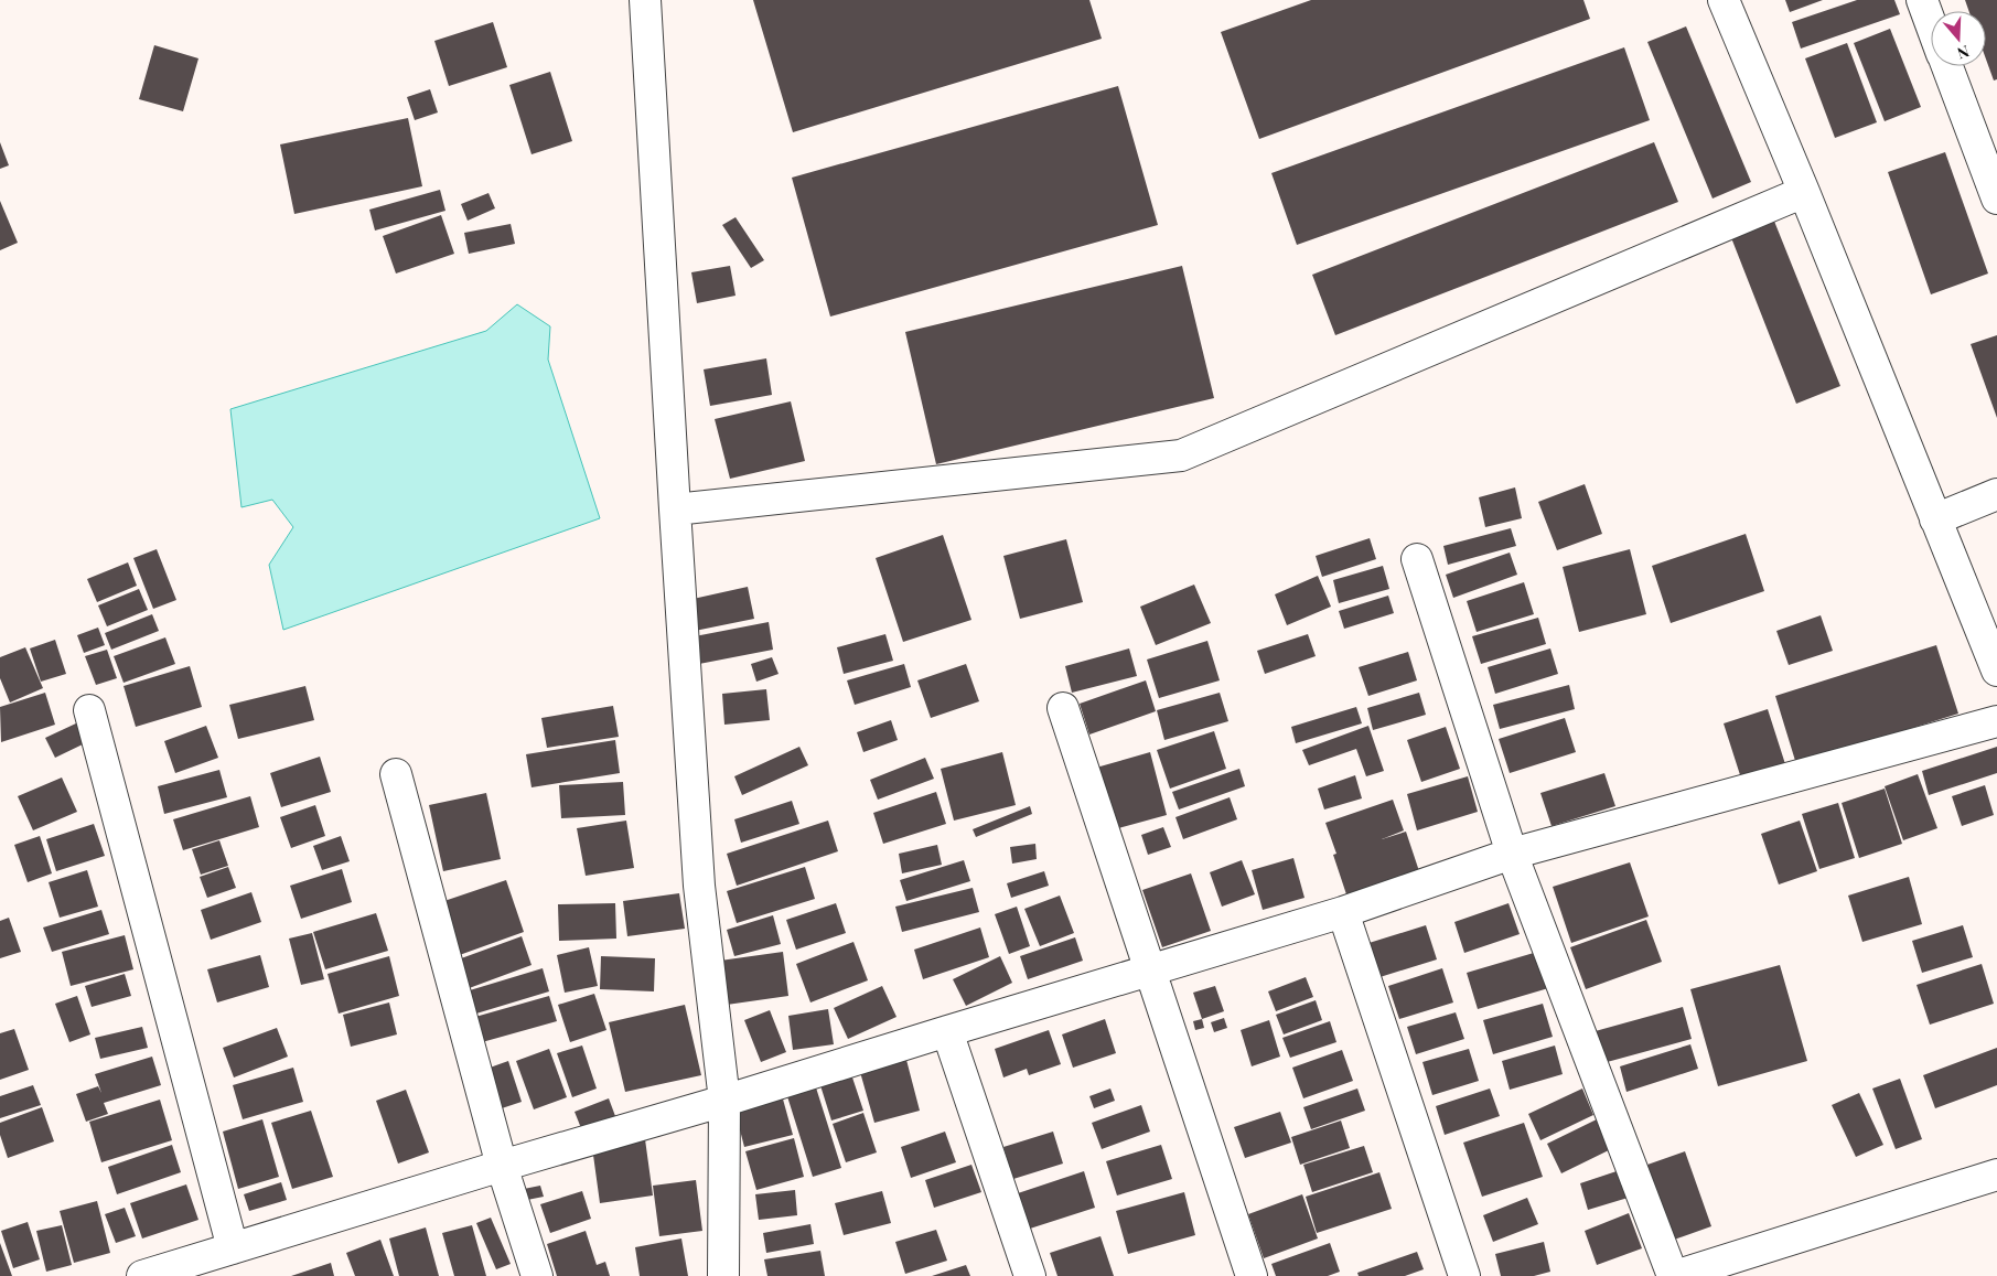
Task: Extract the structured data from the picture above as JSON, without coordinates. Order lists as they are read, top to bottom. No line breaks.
{"north":"bottom"}
